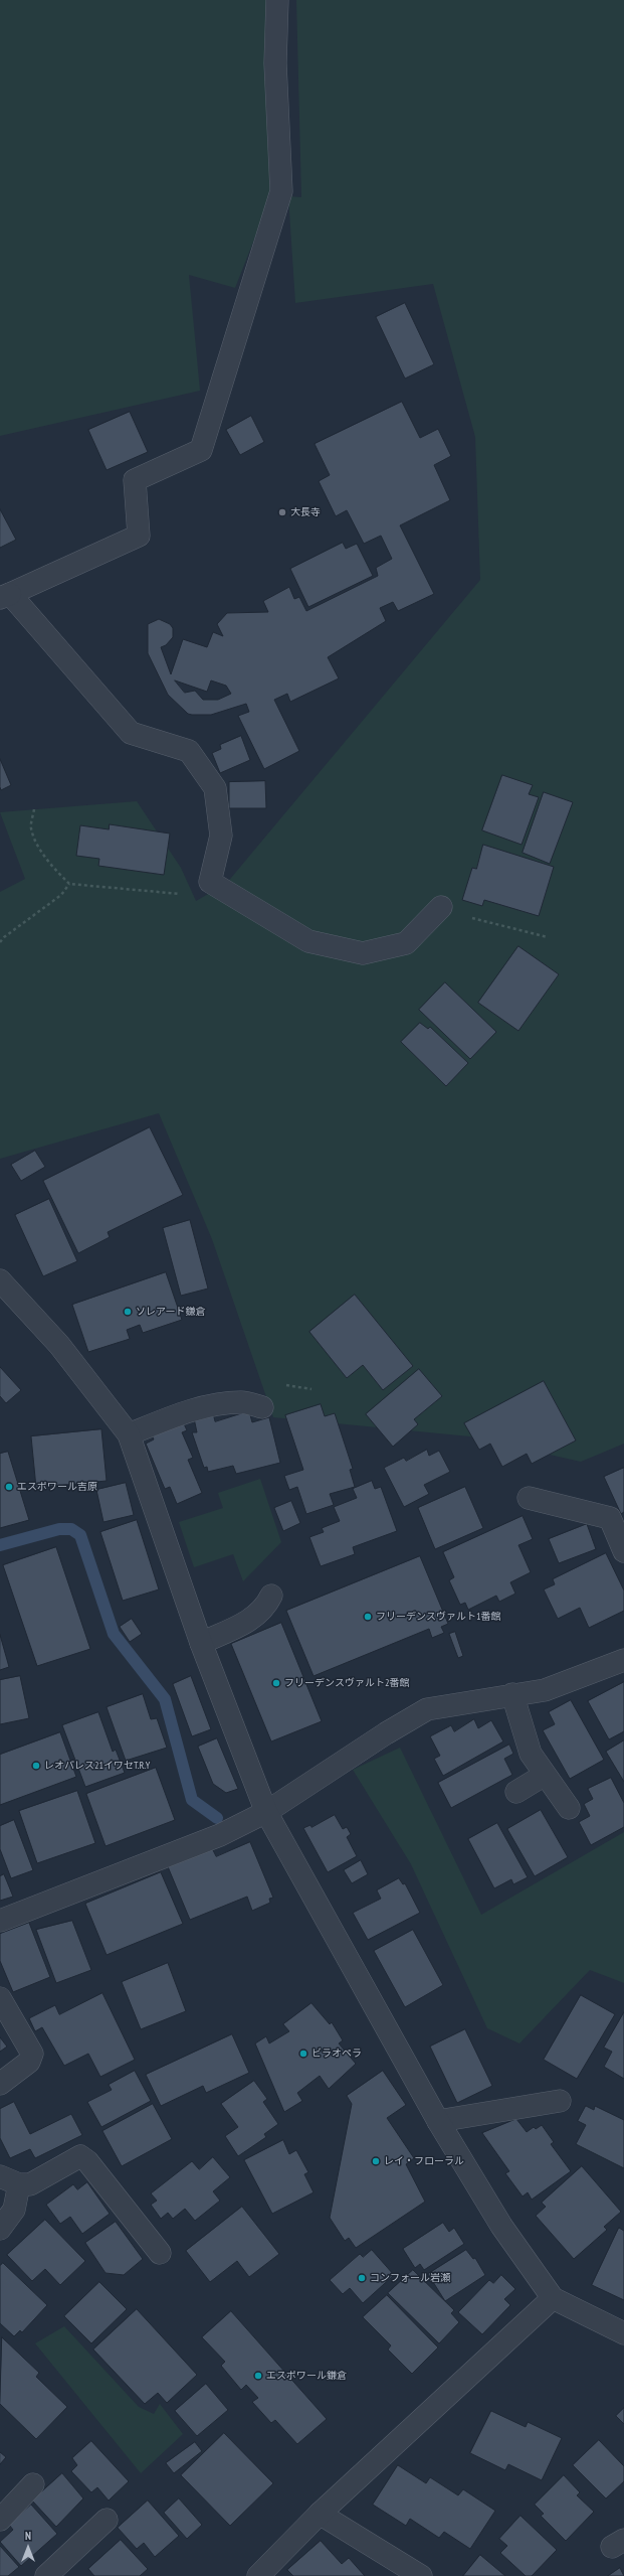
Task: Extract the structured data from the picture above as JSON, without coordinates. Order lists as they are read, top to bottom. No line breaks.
{"places":["大長寺","ソレアード鎌倉","エスポワール吉原","フリーデンスヴァルト1番館","フリーデンスヴァルト2番館","レオパレス21イワセT.R.Y","ビラオペラ","レイ・フローラル","コンフォール岩瀬","エスポワール鎌倉"],"north":"top"}
